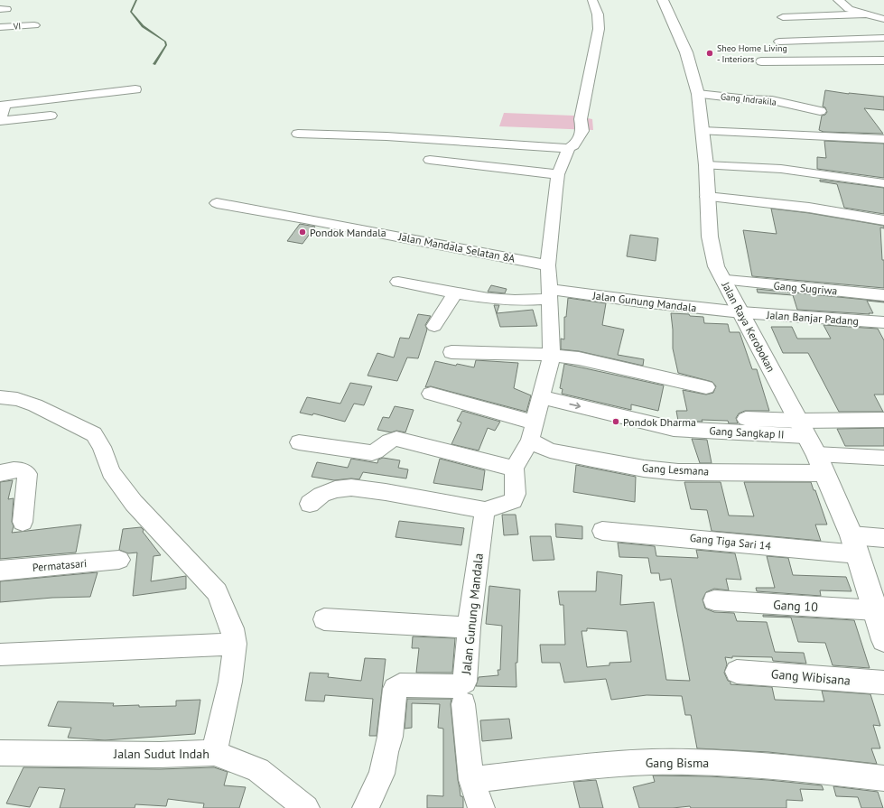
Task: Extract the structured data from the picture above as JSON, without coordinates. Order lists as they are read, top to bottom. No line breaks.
{"streets":{"main road":["Jalan Raya Kerobokan"],"street":["VI","Gang Indrakila","Jalan Mandala Selatan 8A","Gang Sugriwa","Jalan Gunung Mandala","Jalan Banjar Padang","Gang Sangkap II","Gang Lesmana","Gang Tiga Sari 14","Permatasari","Gang 10","Gang Wibisana","Jalan Sudut Indah","Gang Bisma"]},"crossings":[["Gang Indrakila","Jalan Raya Kerobokan"],["Jalan Gunung Mandala","Jalan Banjar Padang"],["Jalan Gunung Mandala","Jalan Raya Kerobokan"],["Jalan Banjar Padang","Jalan Raya Kerobokan"],["Jalan Raya Kerobokan","Gang Sangkap II"],["Jalan Raya Kerobokan","Gang Lesmana"],["Jalan Raya Kerobokan","Gang Tiga Sari 14"],["Jalan Raya Kerobokan","Gang 10"]],"places":["Sheo Home Living - Interiors","Pondok Mandala","Pondok Dharma"]}
